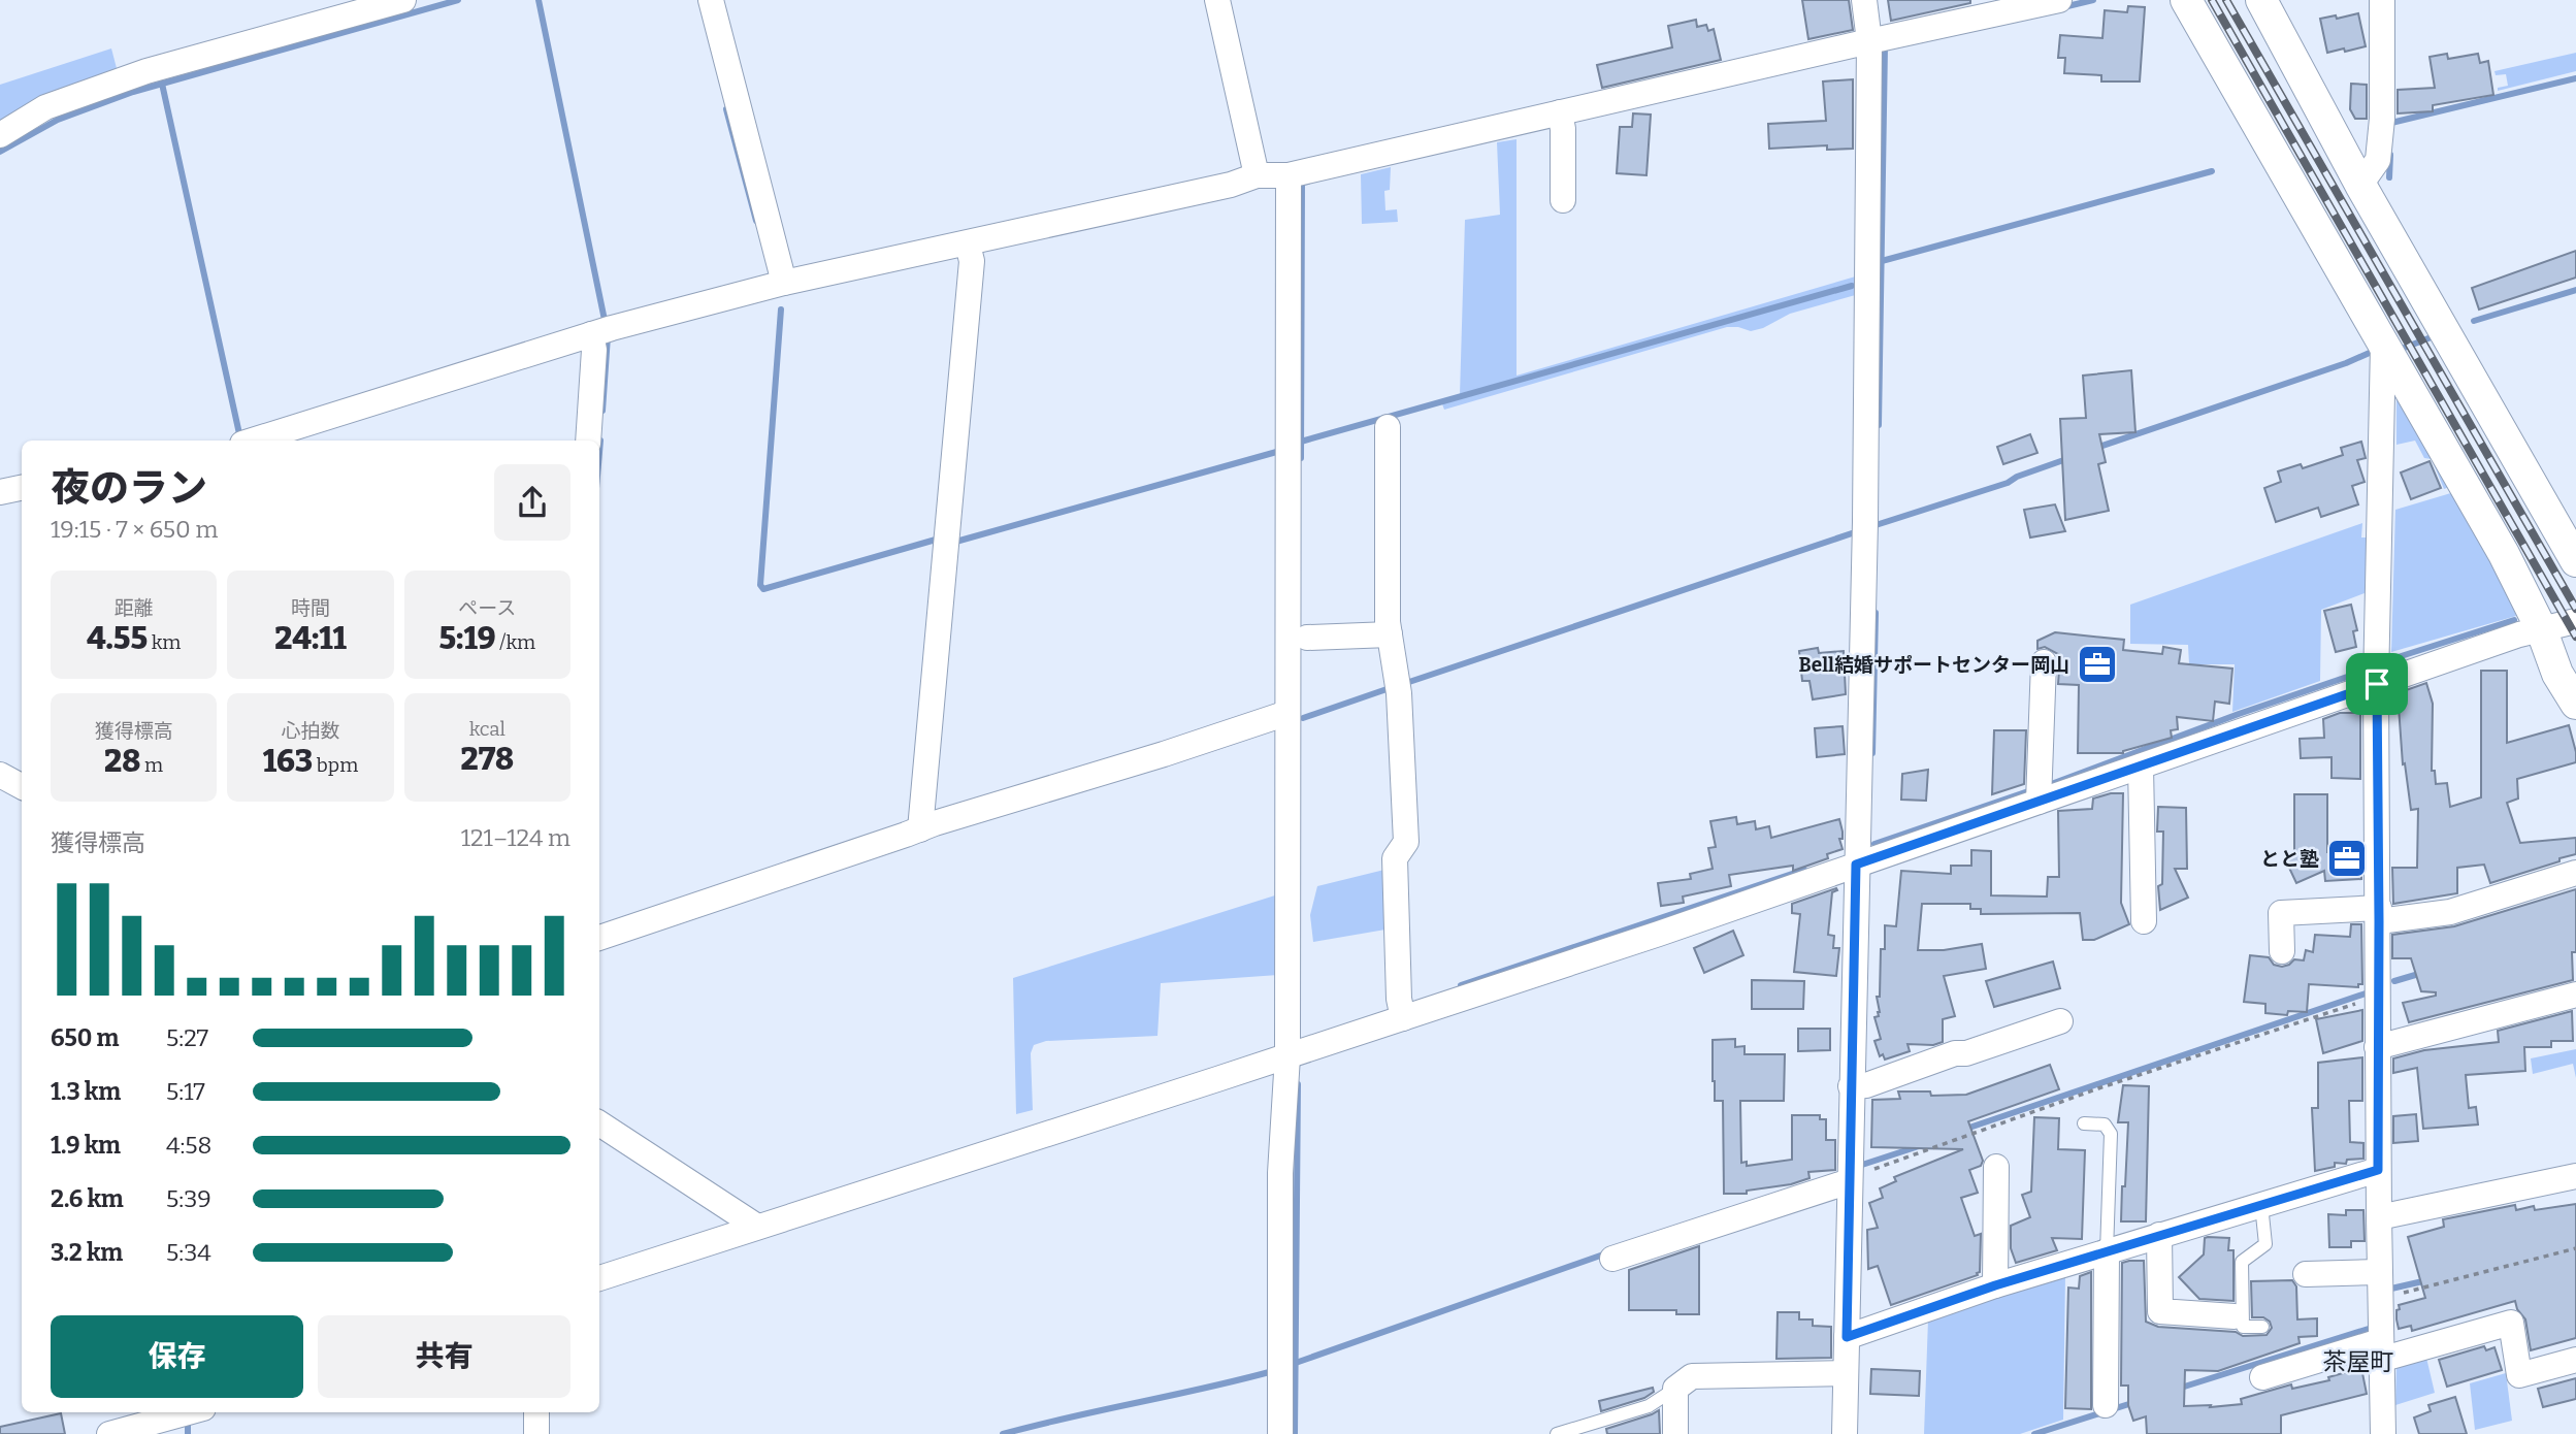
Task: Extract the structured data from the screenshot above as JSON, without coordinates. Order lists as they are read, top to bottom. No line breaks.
{"districts":["茶屋町"],"places":{"office":["Bell結婚サポートセンター岡山","とと塾"]},"page":{"heading":["夜のラン","19:15 · 7 × 650 m"],"stats":[["距離","4.55 km"],["時間","24:11"],["ペース","5:19 /km"],["獲得標高","28 m"],["心拍数","163 bpm"],["kcal","278"]],"chart":["獲得標高","121–124 m"],"list":[{"name":"650 m","note":"5:27"},{"name":"1.3 km","note":"5:17"},{"name":"1.9 km","note":"4:58"},{"name":"2.6 km","note":"5:39"},{"name":"3.2 km","note":"5:34"}],"buttons":["保存","共有"]}}
